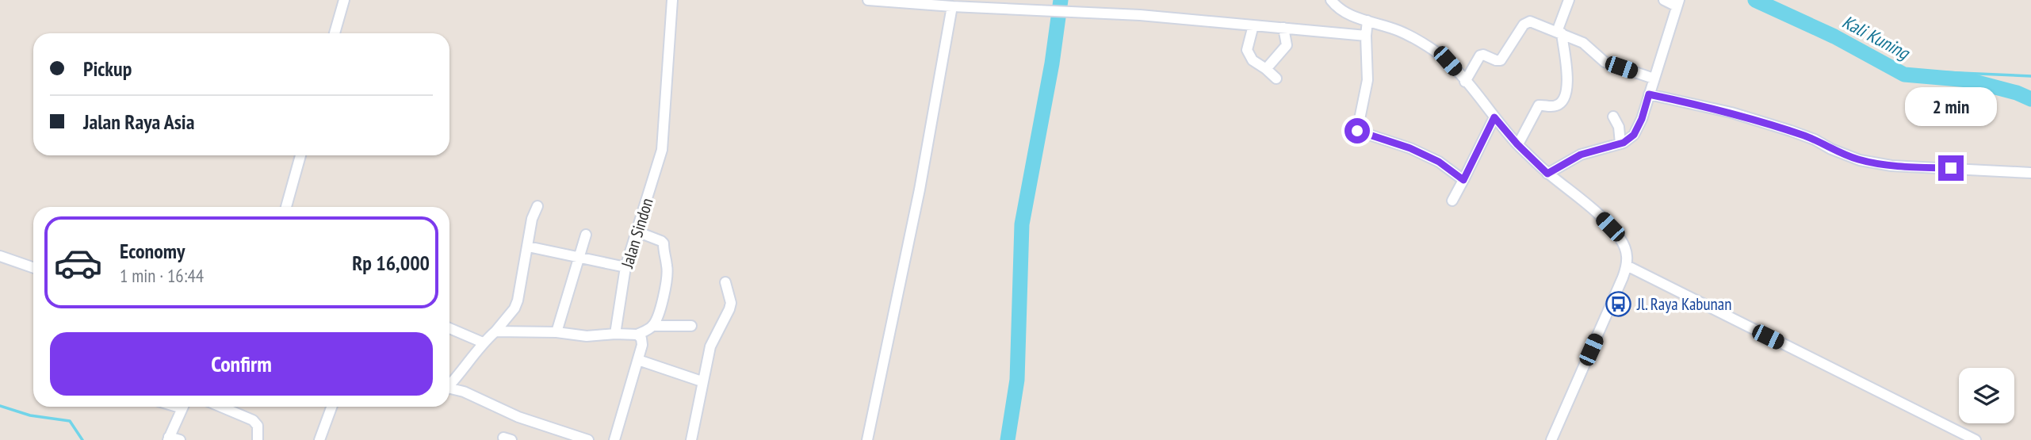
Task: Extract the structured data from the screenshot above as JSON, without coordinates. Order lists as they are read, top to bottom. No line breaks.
{"streets":{"street":["Jalan Sindon"]},"water":["Kali Kuning"],"places":{"bus stop":["Jl. Raya Kabunan"]},"page":{"banner":["Pickup","Jalan Raya Asia"],"bubble":"2 min","list":[{"name":"Economy","note":"1 min · 16:44","value":"Rp 16,000"}],"buttons":"Confirm"}}
